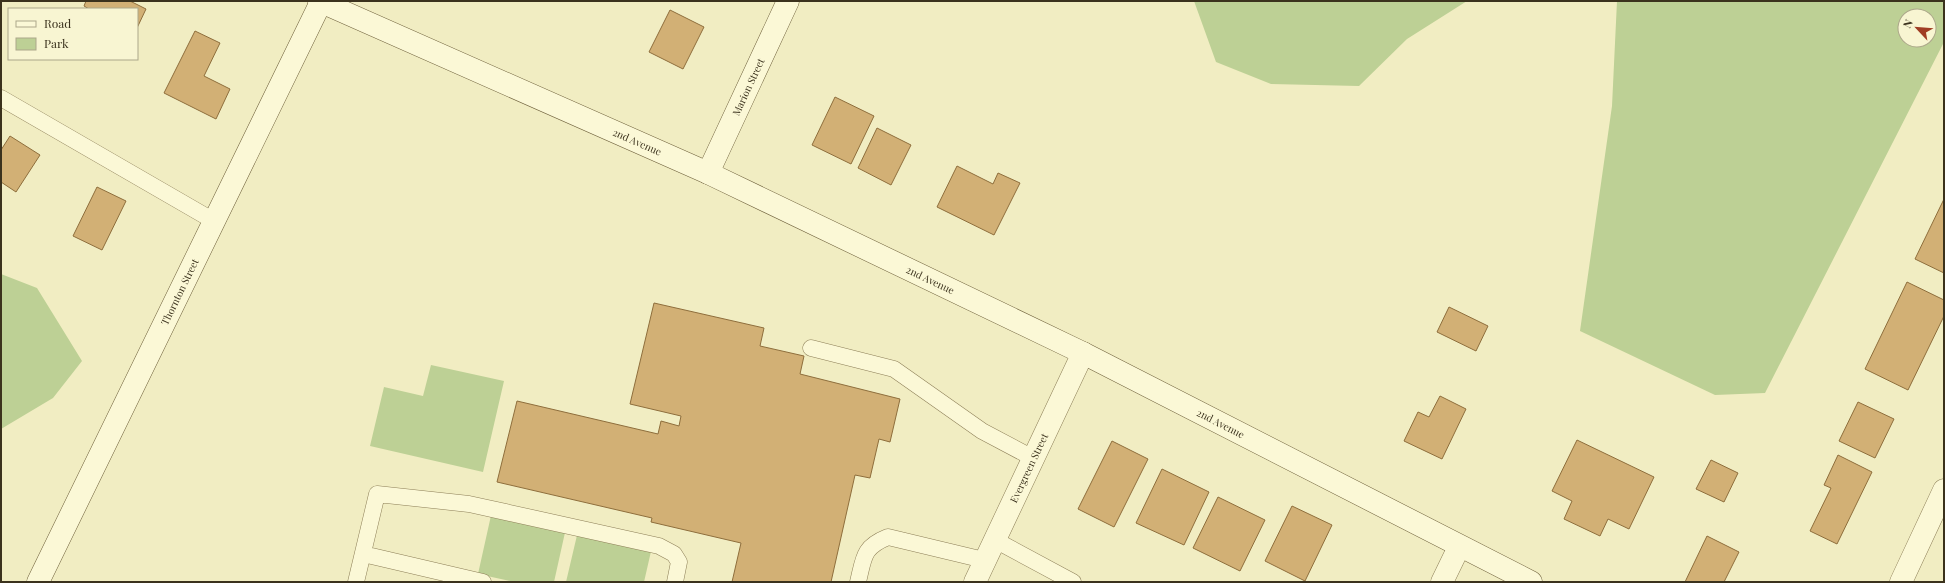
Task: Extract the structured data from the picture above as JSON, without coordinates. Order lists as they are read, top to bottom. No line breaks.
{"streets":{"street":["Marion Street","2nd Avenue","Thornton Street","Evergreen Street"]},"crossings":[["Marion Street","2nd Avenue"],["2nd Avenue","Thornton Street"],["2nd Avenue","Evergreen Street"]],"legend":["Road","Park"],"north":"top left"}
